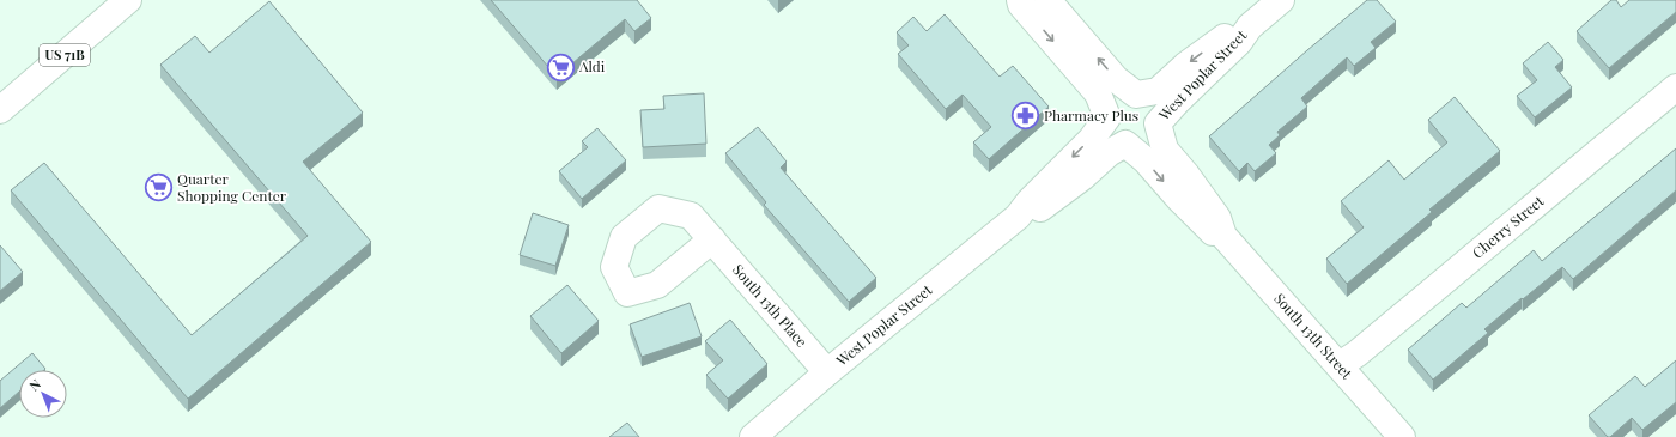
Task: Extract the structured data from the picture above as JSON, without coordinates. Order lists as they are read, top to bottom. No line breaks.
{"streets":{"street":["US 71B","West Poplar Street","Cherry Street","South 13th Place","South 13th Street"]},"crossings":[["West Poplar Street","South 13th Place"],["West Poplar Street","South 13th Street"],["Cherry Street","South 13th Street"]],"places":{"supermarket":["Aldi","Quarter Shopping Center"],"pharmacy":["Pharmacy Plus"]},"north":"top left"}
